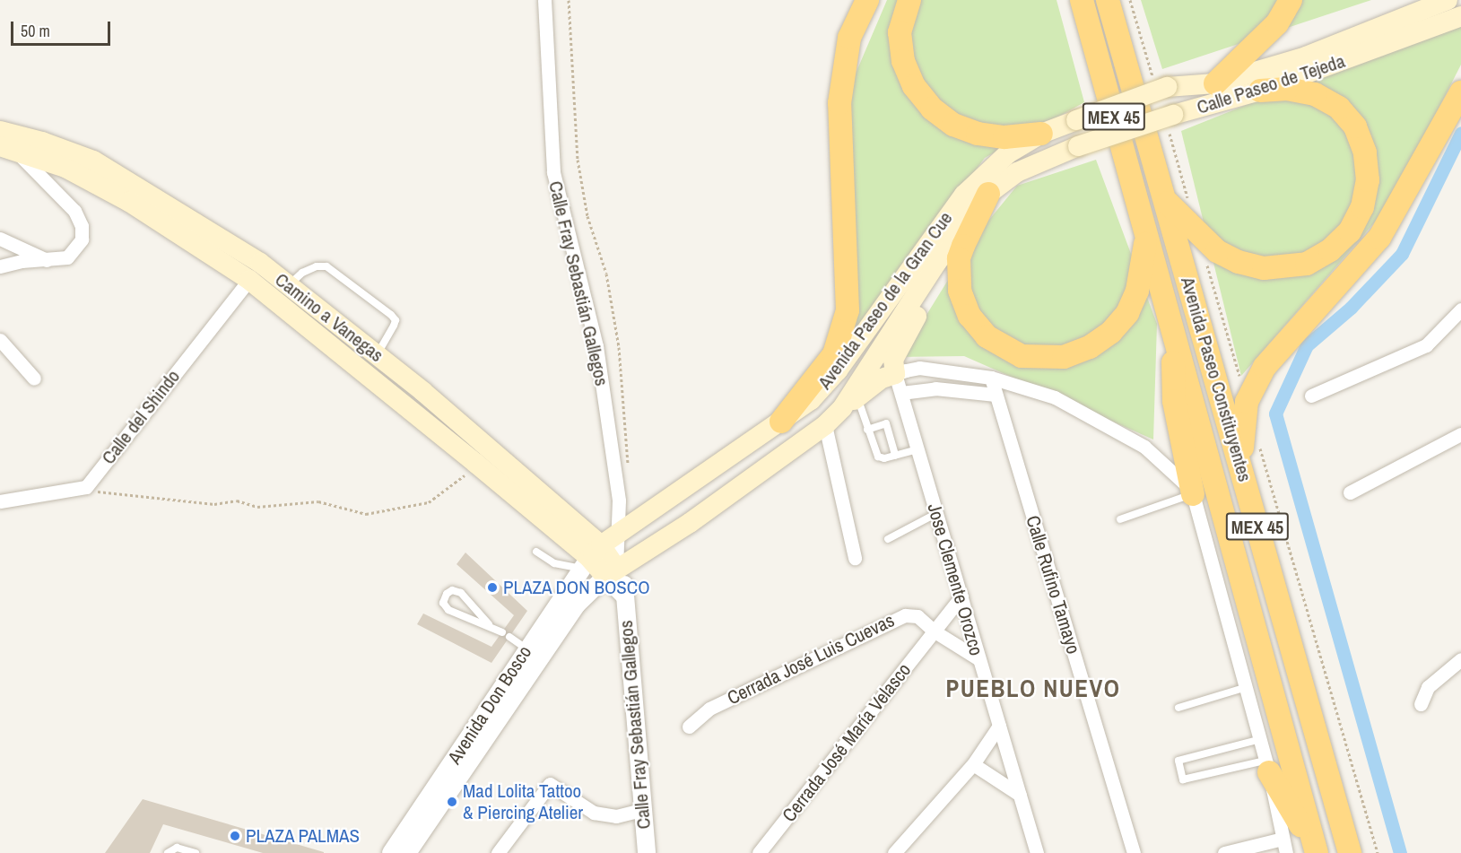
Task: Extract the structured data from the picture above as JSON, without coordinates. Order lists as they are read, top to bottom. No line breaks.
{"streets":{"highway":["MEX 45","Avenida Paseo Constituyentes"],"main road":["Calle Paseo de Tejeda","Avenida Paseo de la Gran Cue","Camino a Vanegas"],"street":["Calle Fray Sebastián Gallegos","Calle del Shindo","Jose Clemente Orozco","Calle Rufino Tamayo","Cerrada José Luis Cuevas","Avenida Don Bosco","Cerrada José María Velasco"]},"crossings":[["Calle Paseo de Tejeda","Avenida Paseo de la Gran Cue"],["Calle Fray Sebastián Gallegos","Avenida Paseo de la Gran Cue"],["Calle Fray Sebastián Gallegos","Camino a Vanegas"],["Calle Fray Sebastián Gallegos","Avenida Don Bosco"],["Avenida Paseo de la Gran Cue","Camino a Vanegas"],["Avenida Paseo de la Gran Cue","Avenida Don Bosco"],["Camino a Vanegas","Calle del Shindo"],["Camino a Vanegas","Avenida Don Bosco"],["Jose Clemente Orozco","Cerrada José María Velasco"],["Cerrada José Luis Cuevas","Cerrada José María Velasco"]],"districts":["PUEBLO NUEVO"],"places":["PLAZA DON BOSCO","Mad Lolita Tattoo & Piercing Atelier","PLAZA PALMAS"],"scale_bar":"50 m"}
